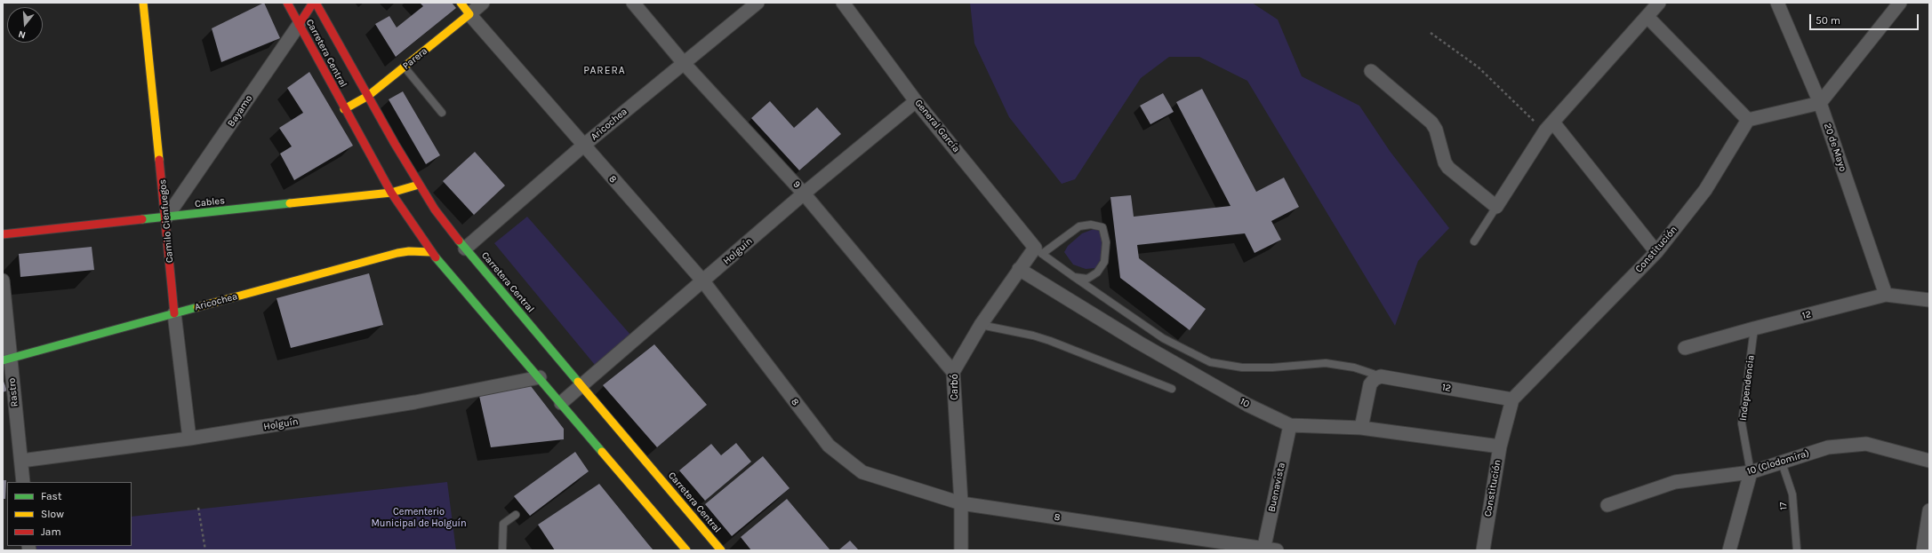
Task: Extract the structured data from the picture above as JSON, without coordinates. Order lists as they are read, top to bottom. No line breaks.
{"streets":{"main road":["Carretera Central","Parera","Bayamo","Aricochea","8","Cables","Camilo Cienfuegos"],"street":["General García","20 de Mayo","9","Constitución","Holguín","12","Carbó","Independencia","Rastro","10","10 (Clodomira)","Buenavista"],"lane":["17"]},"crossings":[["Carretera Central","Parera"],["Carretera Central","Bayamo"],["Carretera Central","Aricochea"],["Carretera Central","Cables"],["Carretera Central","Holguín"],["Parera","8"],["Bayamo","Cables"],["Bayamo","Camilo Cienfuegos"],["Aricochea","8"],["Aricochea","9"],["Aricochea","Camilo Cienfuegos"],["Aricochea","Rastro"],["General García","Holguín"],["General García","Carbó"],["20 de Mayo","12"],["8","Holguín"],["8","Carbó"],["8","Buenavista"],["9","Holguín"],["9","Carbó"],["Cables","Camilo Cienfuegos"],["Camilo Cienfuegos","Holguín"],["Constitución","12"],["Constitución","10"],["Holguín","Rastro"],["12","Independencia"],["Carbó","10"],["Independencia","10 (Clodomira)"],["10","Buenavista"],["10 (Clodomira)","17"]],"districts":["PARERA"],"parks":["Cementerio Municipal de Holguín"],"legend":["Fast","Slow","Jam"],"scale_bar":"50 m","north":"bottom"}
